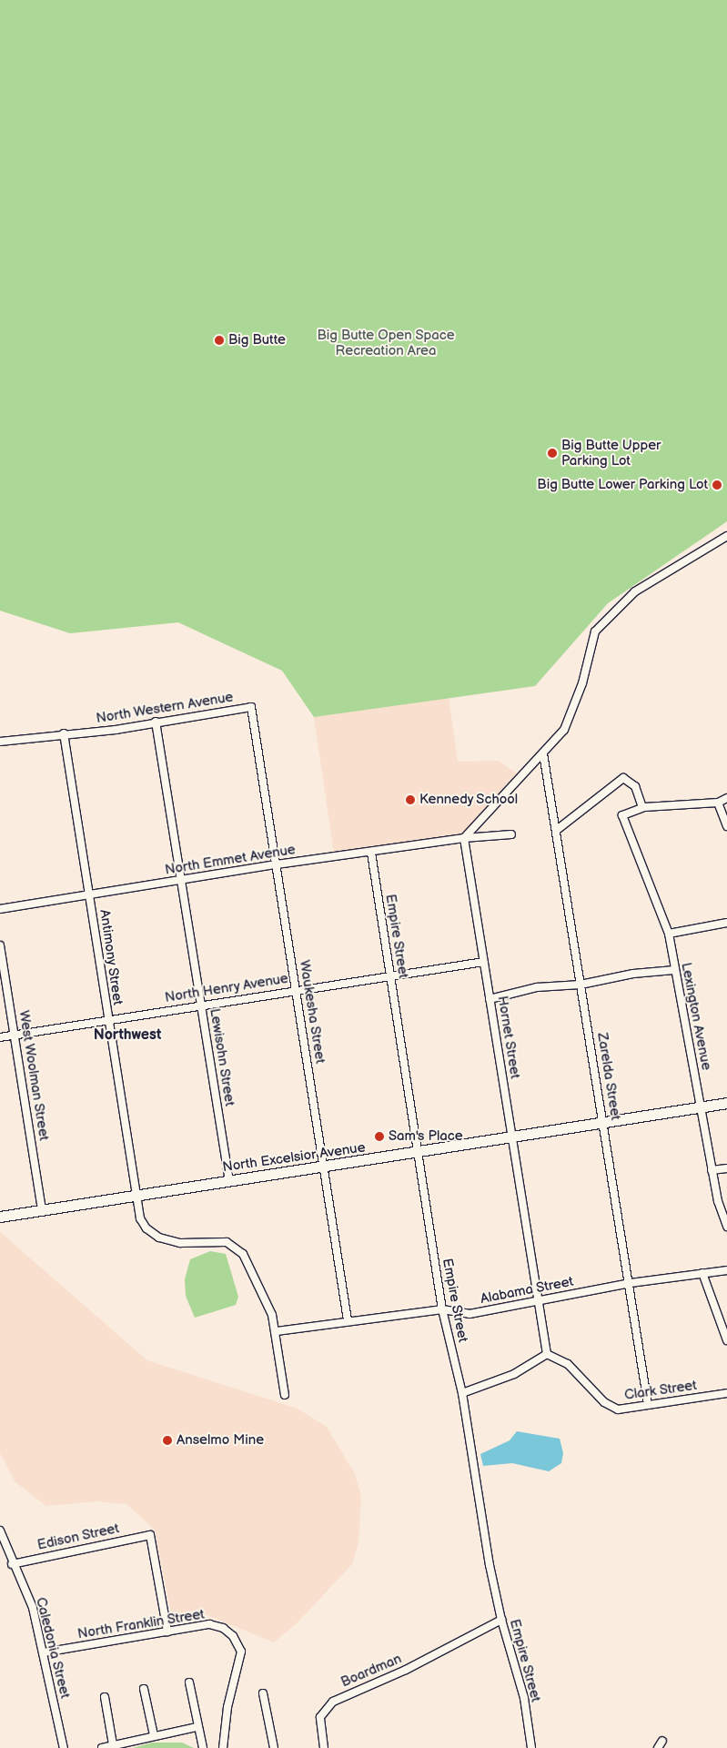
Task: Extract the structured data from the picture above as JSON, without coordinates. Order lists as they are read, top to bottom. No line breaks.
{"streets":{"street":["North Western Avenue","North Emmet Avenue","Empire Street","Antimony Street","North Henry Avenue","Waukesha Street","Lexington Avenue","Hornet Street","Lewisohn Street","West Woolman Street","Zarelda Street","North Excelsior Avenue","Alabama Street","Clark Street","Edison Street","North Franklin Street","Caledonia Street","Boardman"]},"crossings":[["North Western Avenue","Antimony Street"],["North Western Avenue","Waukesha Street"],["North Western Avenue","Lewisohn Street"],["North Emmet Avenue","Empire Street"],["North Emmet Avenue","Antimony Street"],["North Emmet Avenue","Waukesha Street"],["North Emmet Avenue","Hornet Street"],["North Emmet Avenue","Lewisohn Street"],["Empire Street","North Henry Avenue"],["Empire Street","North Excelsior Avenue"],["Empire Street","Alabama Street"],["Empire Street","Boardman"],["Antimony Street","North Henry Avenue"],["Antimony Street","North Excelsior Avenue"],["Antimony Street","Alabama Street"],["North Henry Avenue","Waukesha Street"],["North Henry Avenue","Hornet Street"],["North Henry Avenue","Lewisohn Street"],["North Henry Avenue","West Woolman Street"],["Waukesha Street","North Excelsior Avenue"],["Waukesha Street","Alabama Street"],["Lexington Avenue","North Excelsior Avenue"],["Hornet Street","North Excelsior Avenue"],["Hornet Street","Alabama Street"],["Hornet Street","Clark Street"],["Lewisohn Street","North Excelsior Avenue"],["West Woolman Street","North Excelsior Avenue"],["Zarelda Street","North Excelsior Avenue"],["Zarelda Street","Alabama Street"],["Zarelda Street","Clark Street"],["Edison Street","North Franklin Street"],["Edison Street","Caledonia Street"],["North Franklin Street","Caledonia Street"]],"districts":["Northwest"],"parks":["Big Butte Open Space Recreation Area"],"places":["Big Butte","Big Butte Upper Parking Lot","Big Butte Lower Parking Lot","Kennedy School","Sam's Place","Anselmo Mine"]}
